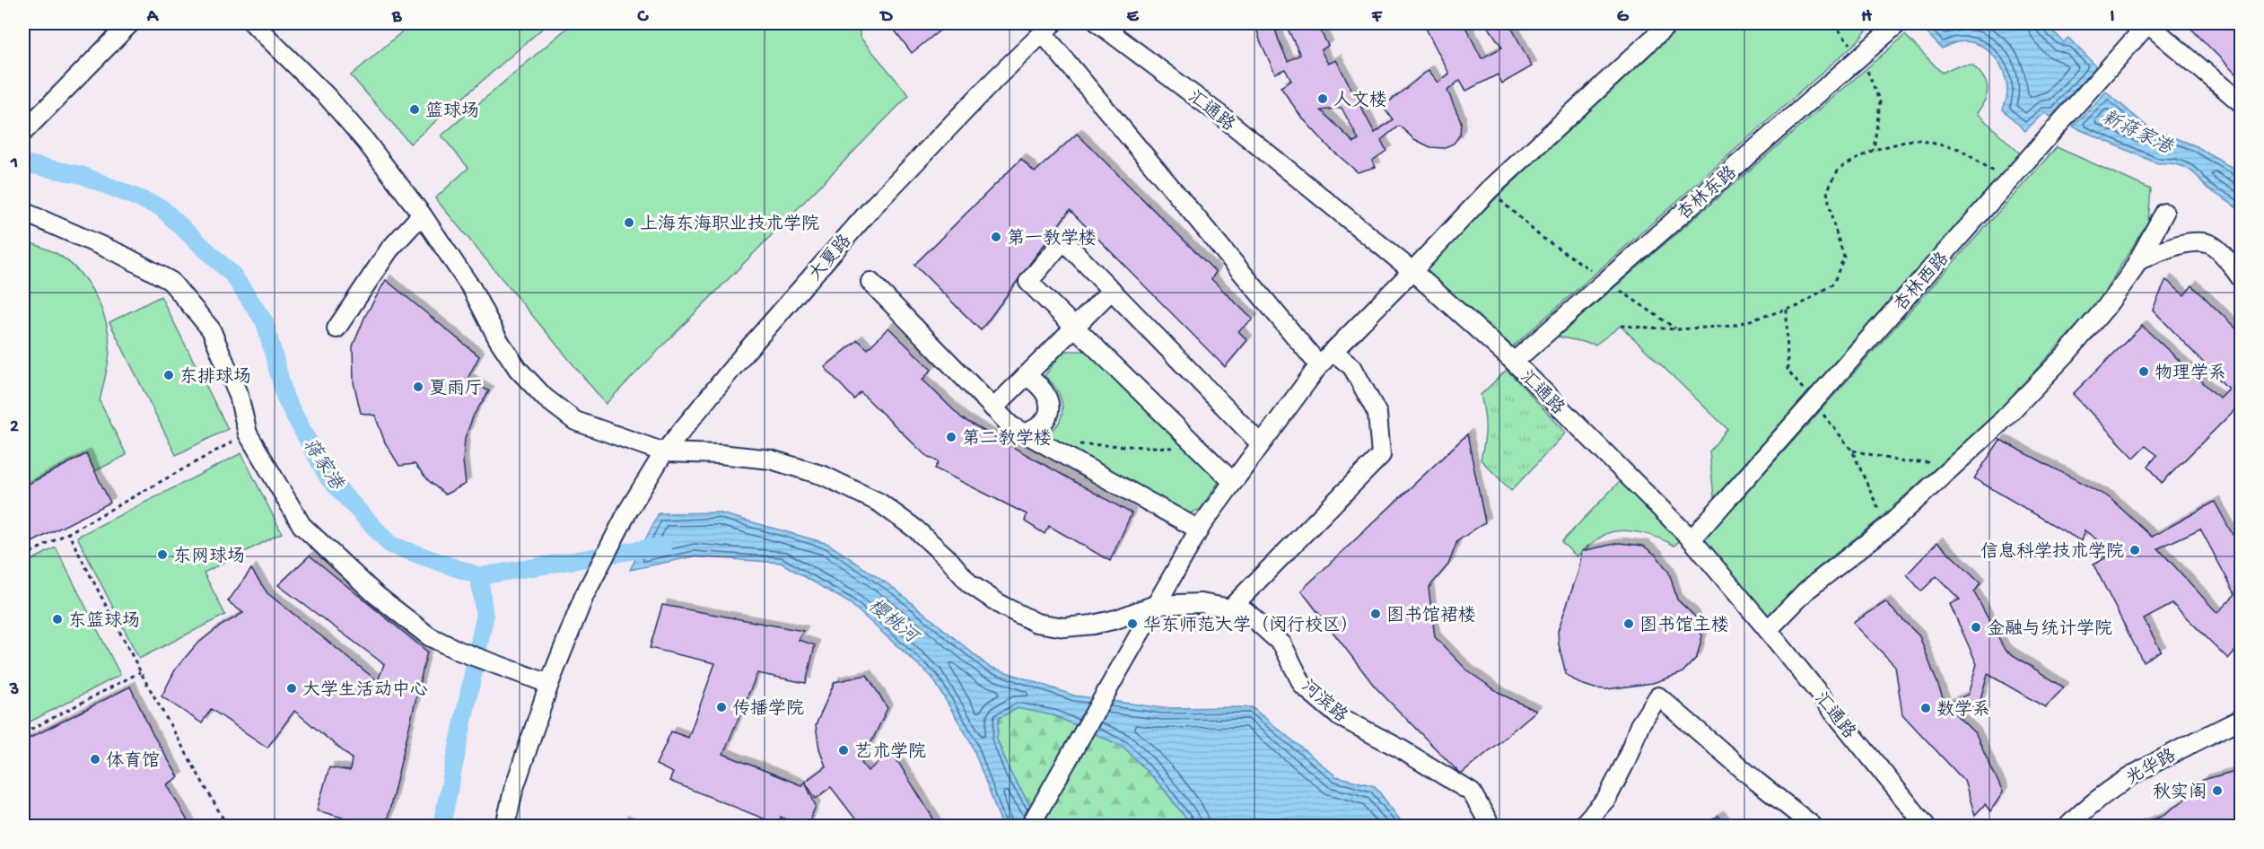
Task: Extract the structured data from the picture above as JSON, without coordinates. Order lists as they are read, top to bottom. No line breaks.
{"streets":{"street":["汇通路","杏林东路","大夏路","杏林西路","河滨路","光华路"]},"crossings":[["汇通路","杏林东路"],["汇通路","杏林西路"],["大夏路","河滨路"]],"water":["新蒋家港","蒋家港","樱桃河"],"places":["人文楼","篮球场","上海东海职业技术学院","第一教学楼","物理学系","东排球场","夏雨厅","第二教学楼","信息科学技术学院","东网球场","图书馆裙楼","东篮球场","华东师范大学（闵行校区）","图书馆主楼","金融与统计学院","大学生活动中心","传播学院","数学系","艺术学院","体育馆","秋实阁"],"grid":{"columns":["A","B","C","D","E","F","G","H","I"],"rows":["1","2","3"]}}
